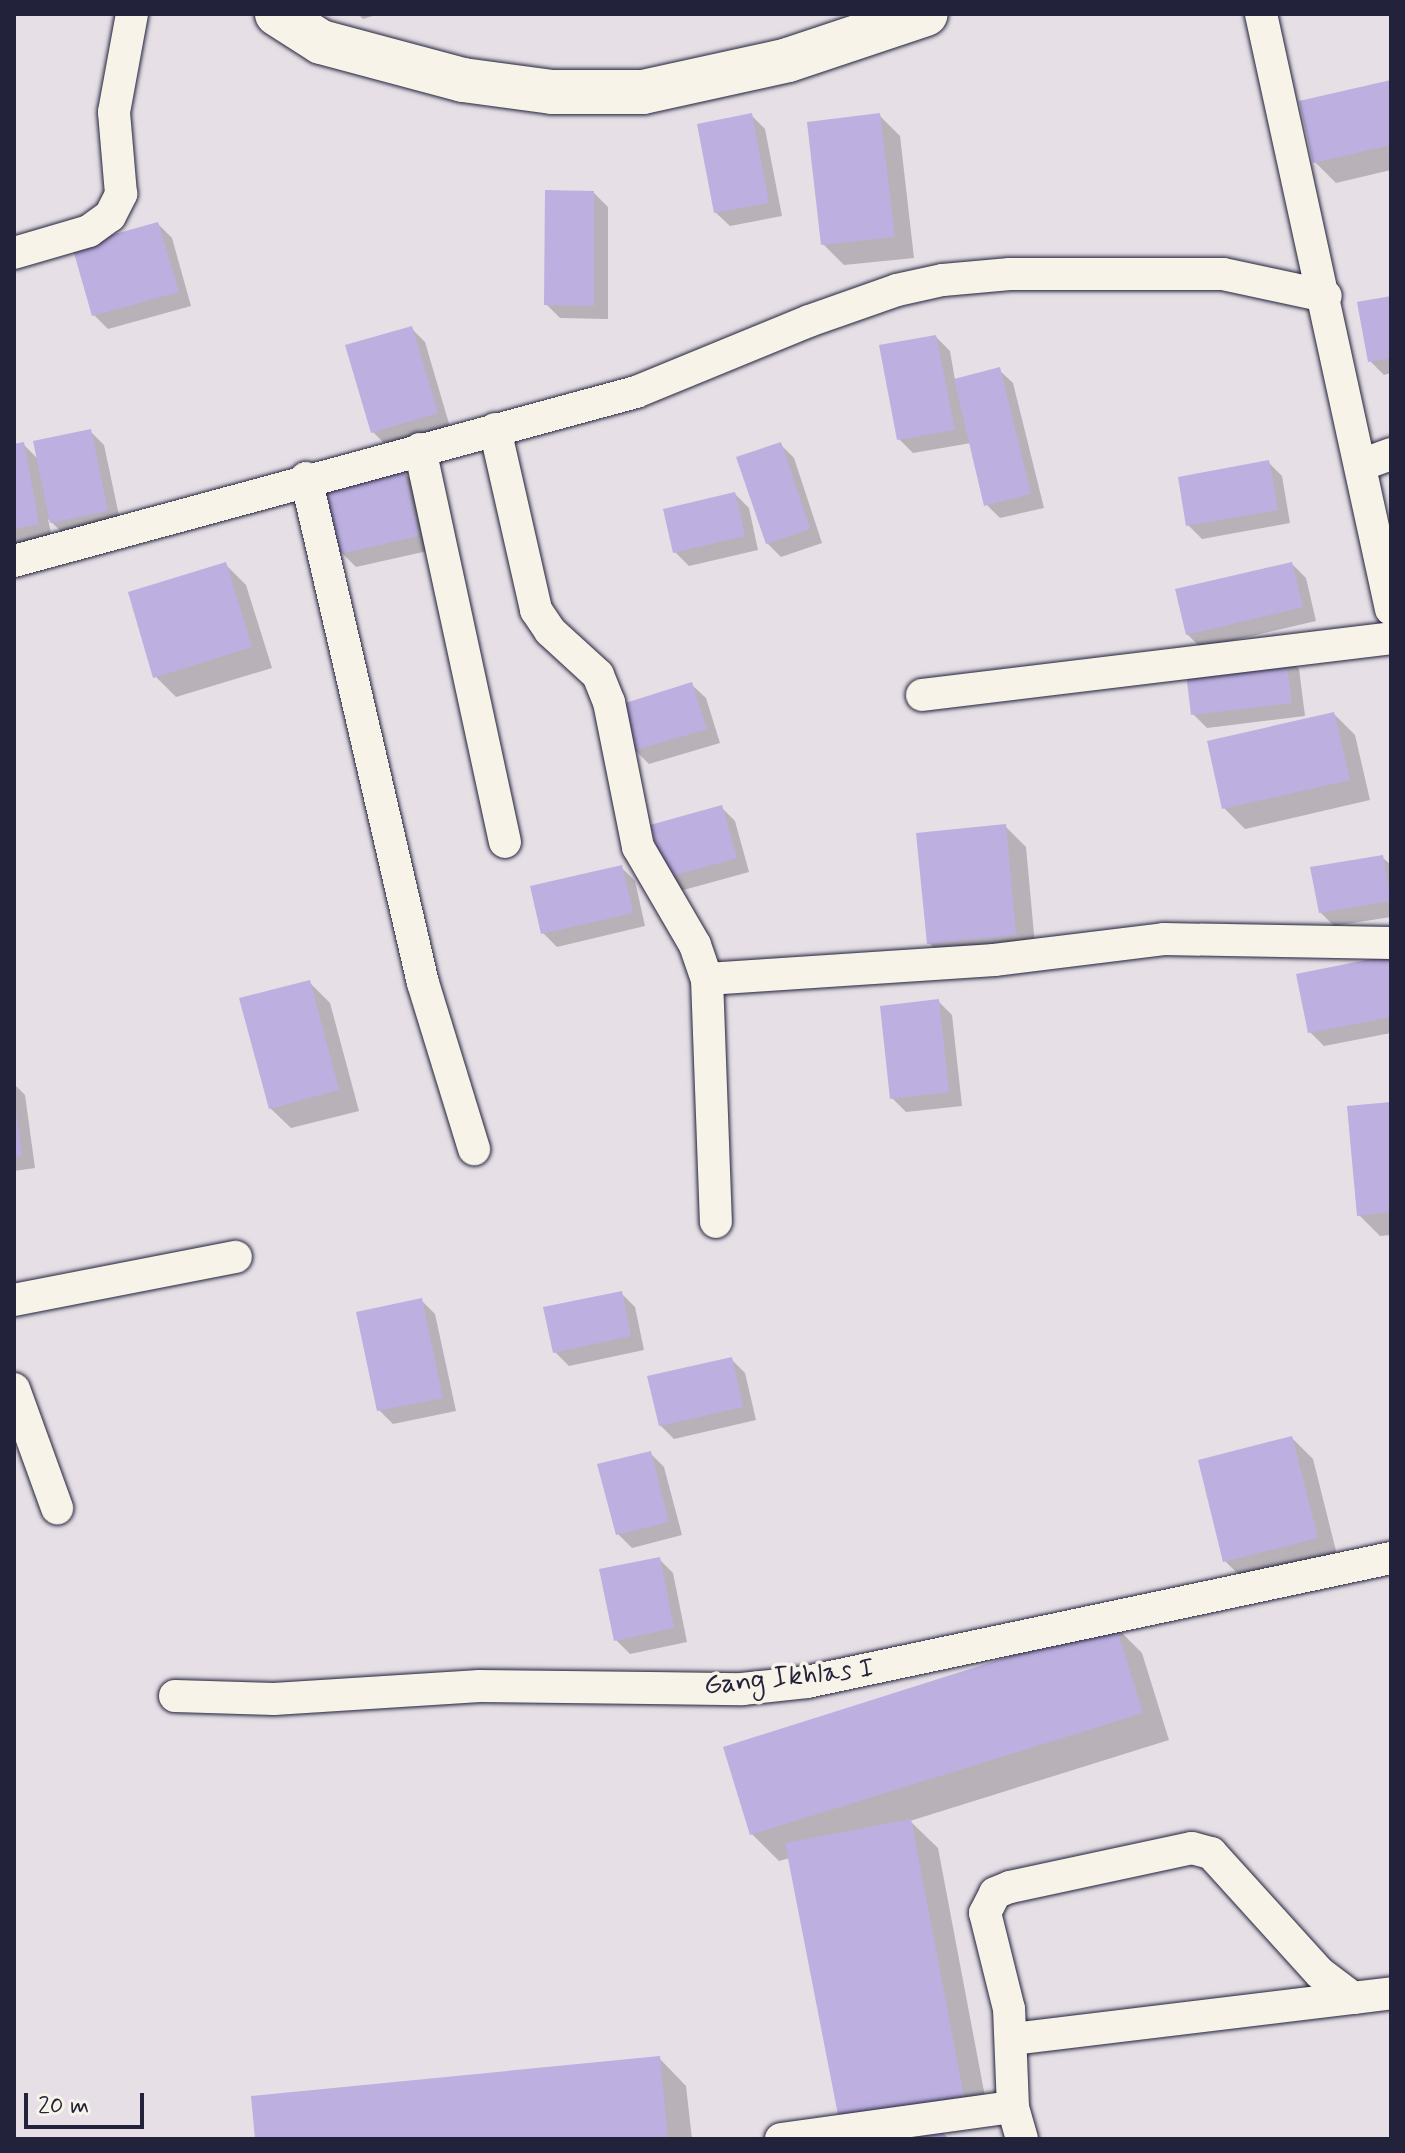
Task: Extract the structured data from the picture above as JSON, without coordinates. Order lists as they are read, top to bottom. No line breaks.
{"streets":{"street":["Gang Ikhlas I"]},"scale_bar":"20 m"}
